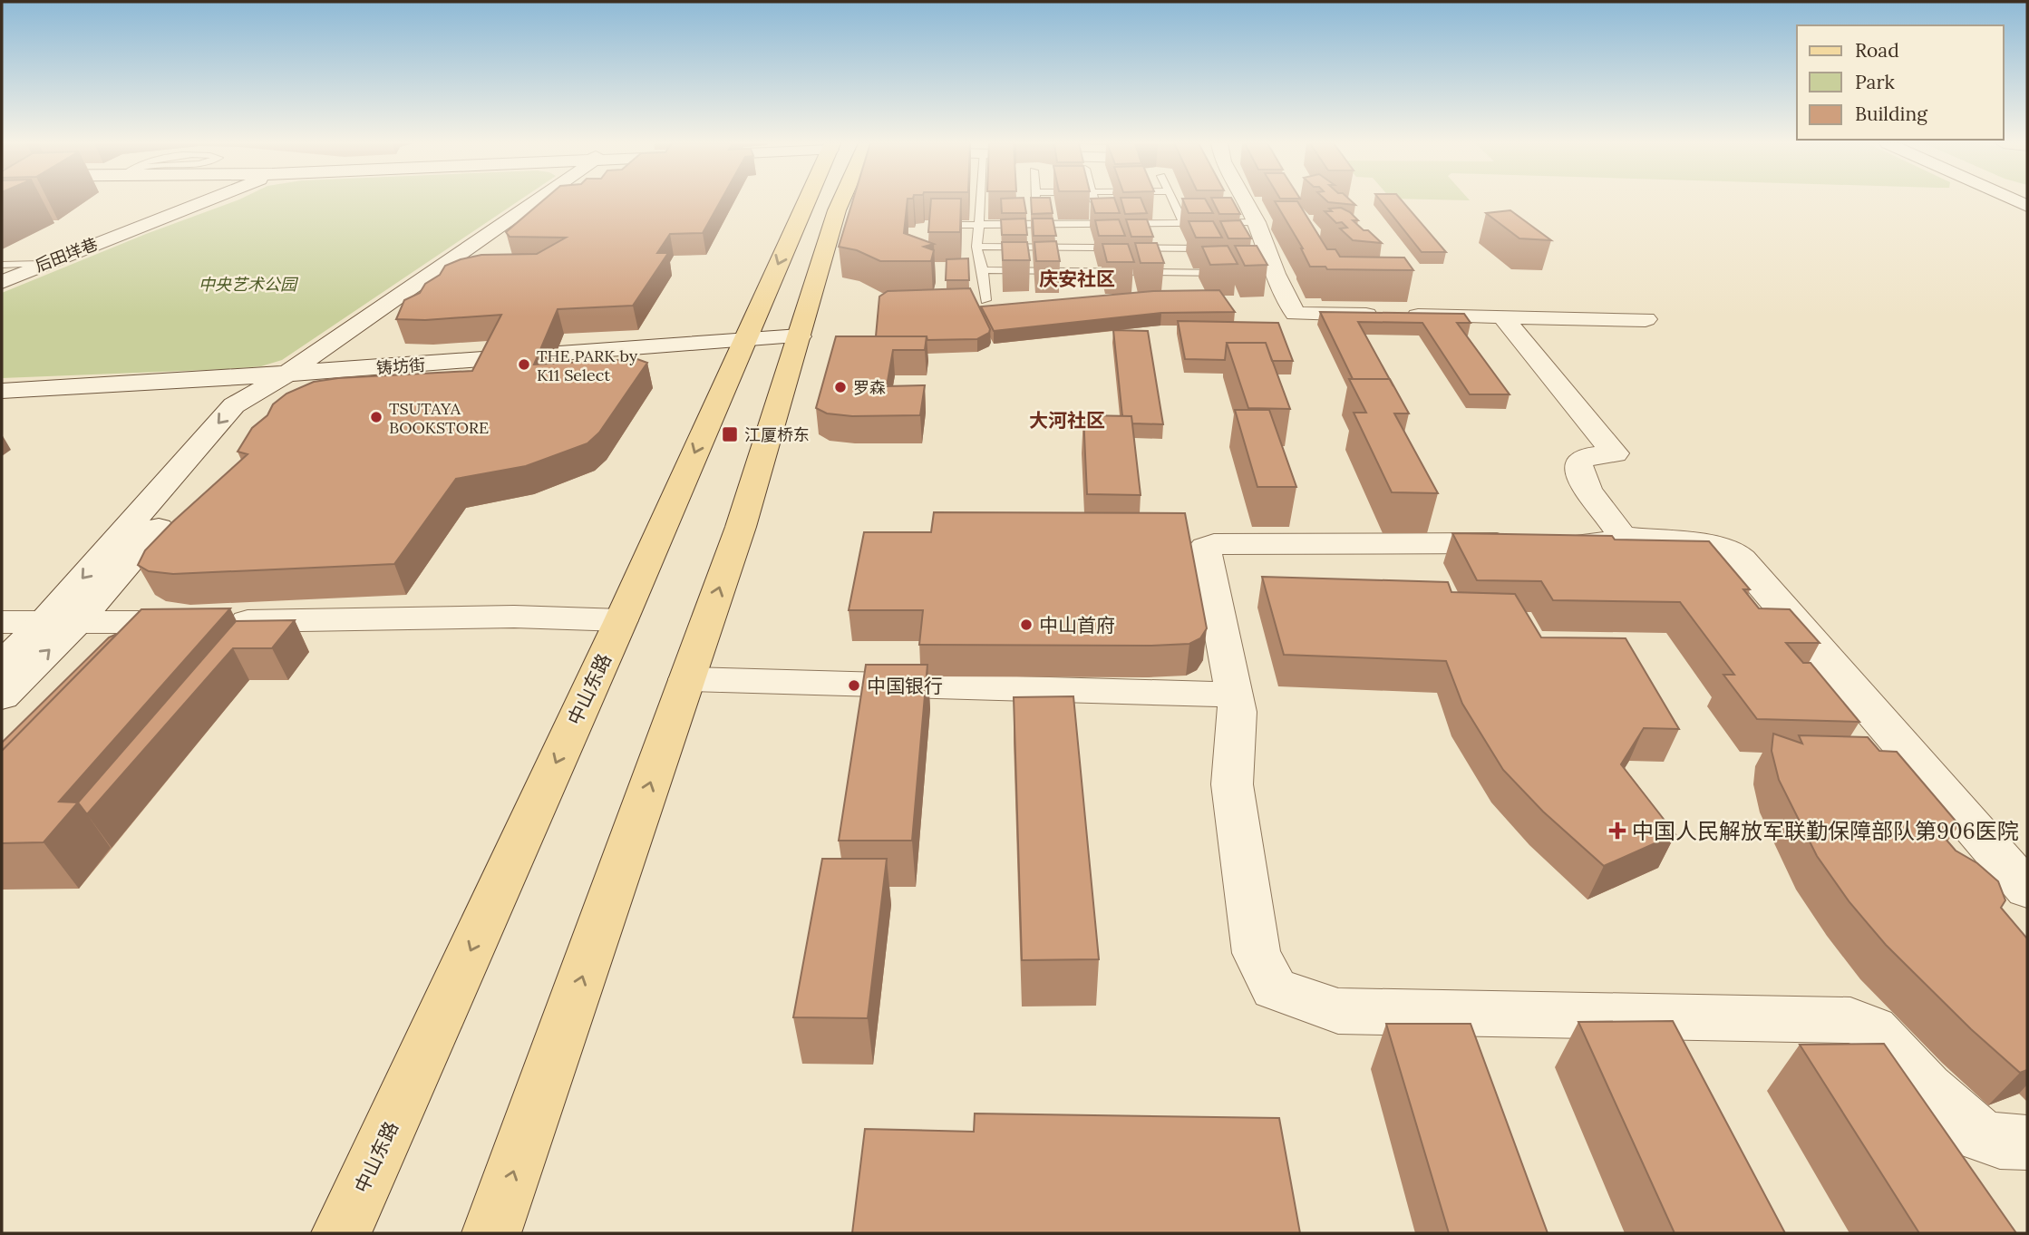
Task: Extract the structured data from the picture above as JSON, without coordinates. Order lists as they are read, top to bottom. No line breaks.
{"streets":{"main road":["中山东路"],"street":["后田垟巷","铸坊街"]},"crossings":[["铸坊街","中山东路"]],"districts":["庆安社区","大河社区"],"parks":["中央艺术公园"],"places":{"other":["THE PARK by K11 Select","罗森","TSUTAYA BOOKSTORE","中山首府","中国银行"],"transit":["江厦桥东"],"health":["中国人民解放军联勤保障部队第906医院"]},"legend":["Road","Park","Building"]}
